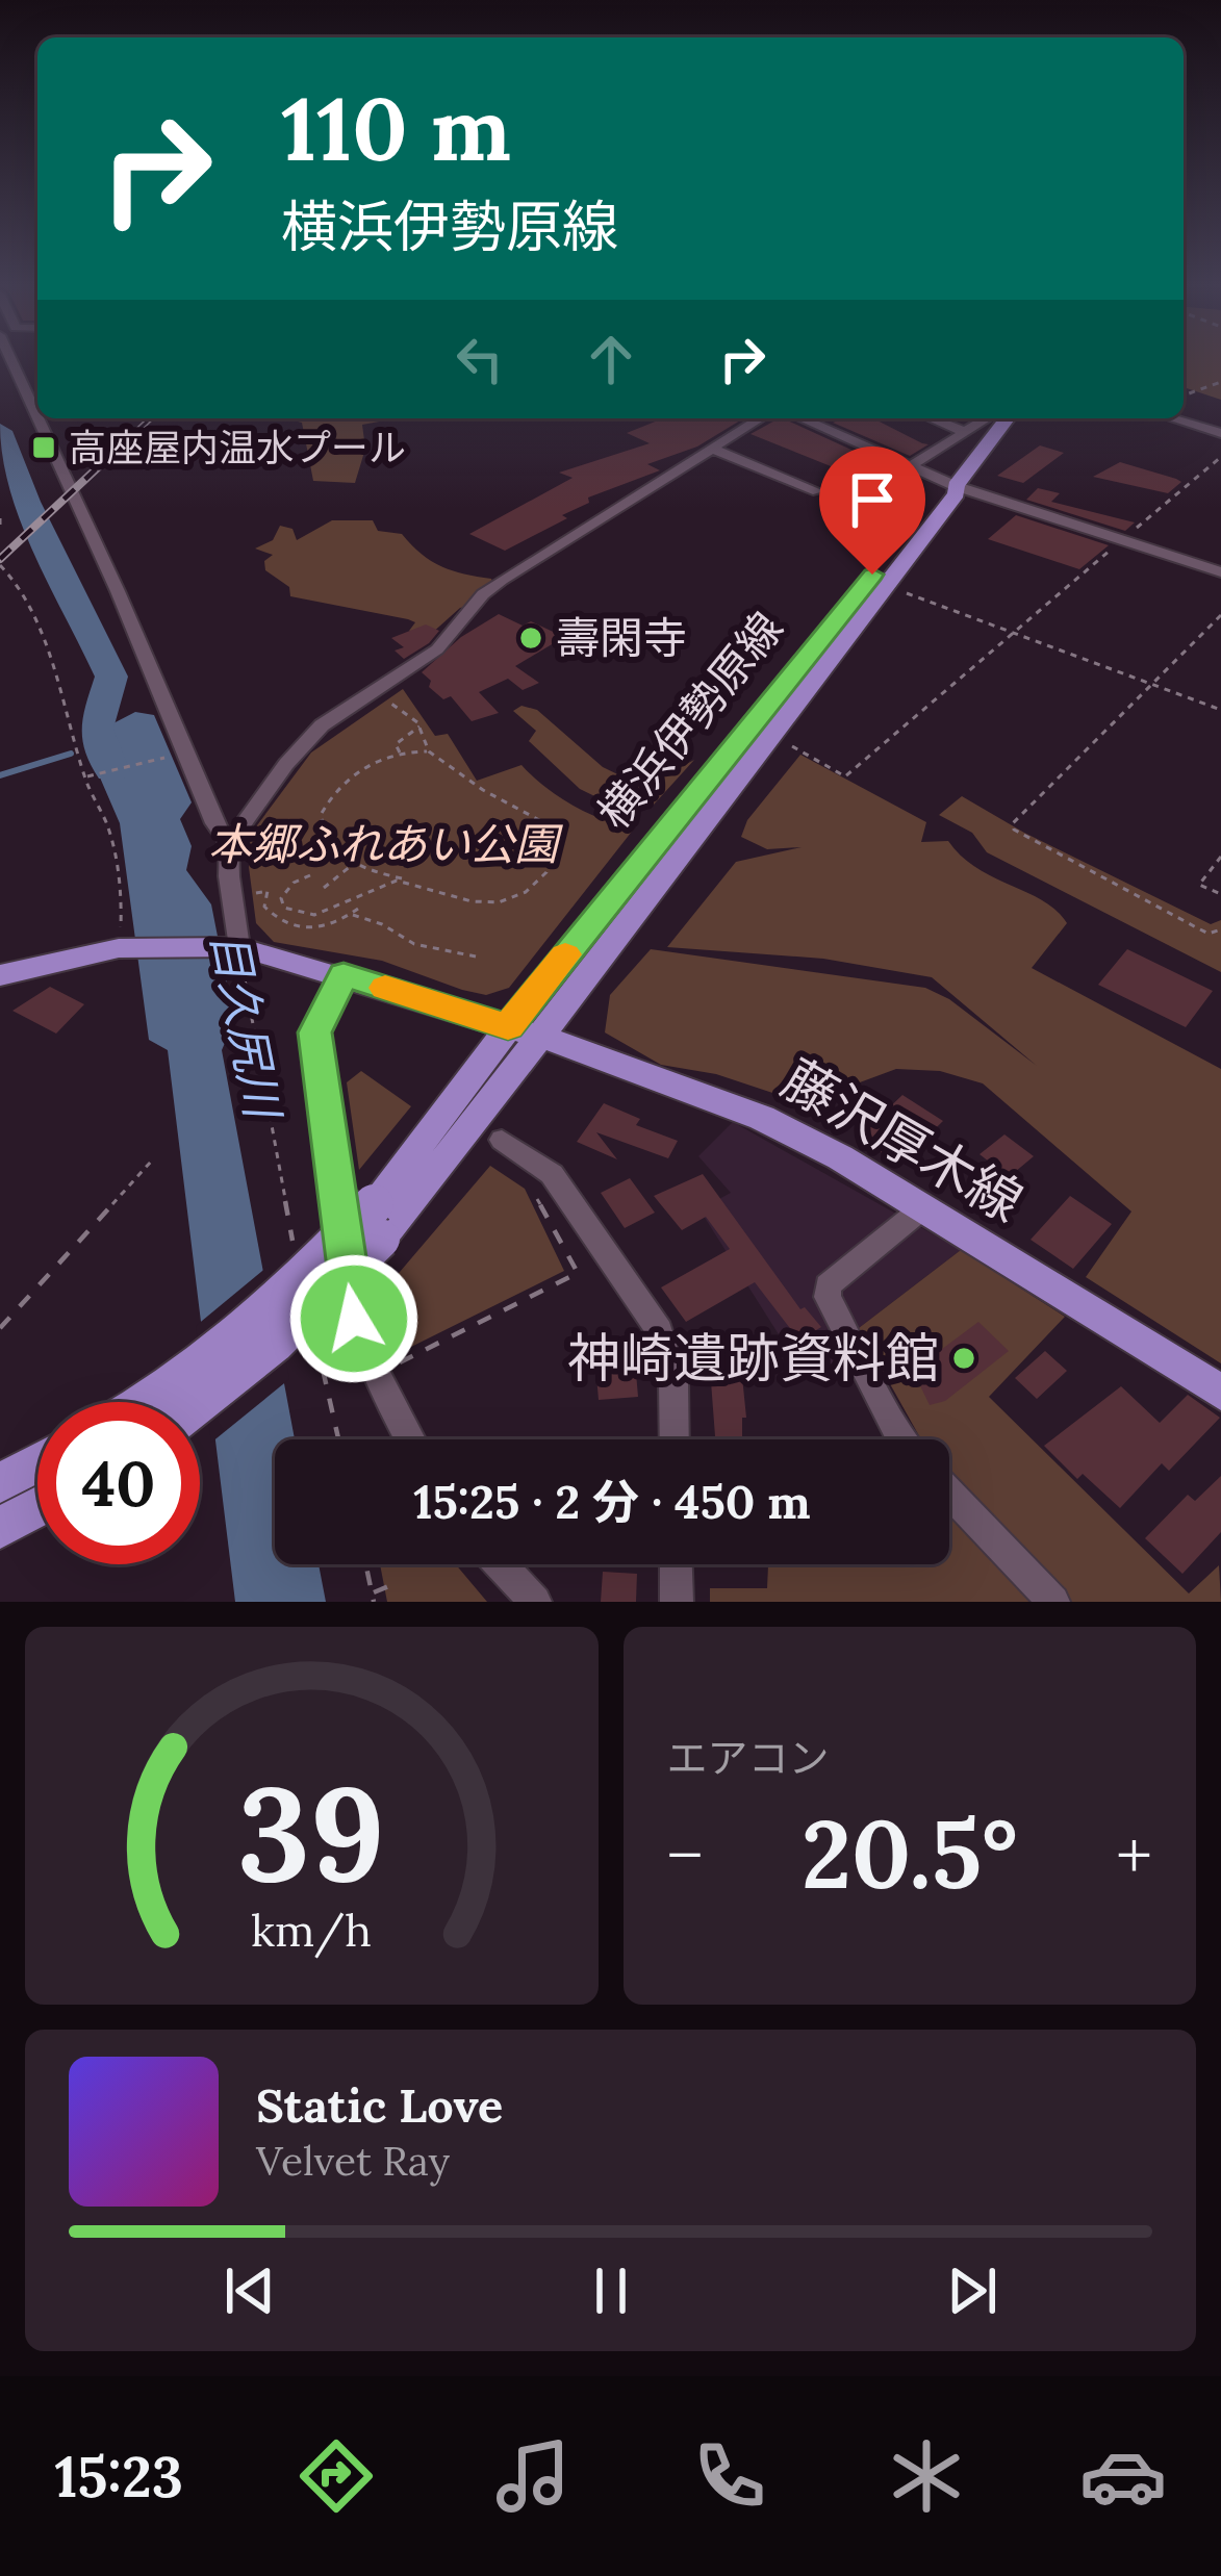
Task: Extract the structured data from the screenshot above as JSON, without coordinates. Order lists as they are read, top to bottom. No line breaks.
{"streets":{"main road":["横浜伊勢原線","藤沢厚木線"]},"crossings":[["横浜伊勢原線","藤沢厚木線"]],"water":["目久尻川"],"parks":["本郷ふれあい公園"],"places":{"transit":["高座屋内温水プール"],"other":["壽閑寺","神崎遺跡資料館"]},"page":{"turn":["110 m","横浜伊勢原線"],"limit":"40","trip":"15:25 · 2 分 · 450 m","tile":"エアコン","heat":["−","20.5°","+"],"song":["Static Love","Velvet Ray"],"tabs":"15:23","gauge":["39","km/h"]}}
